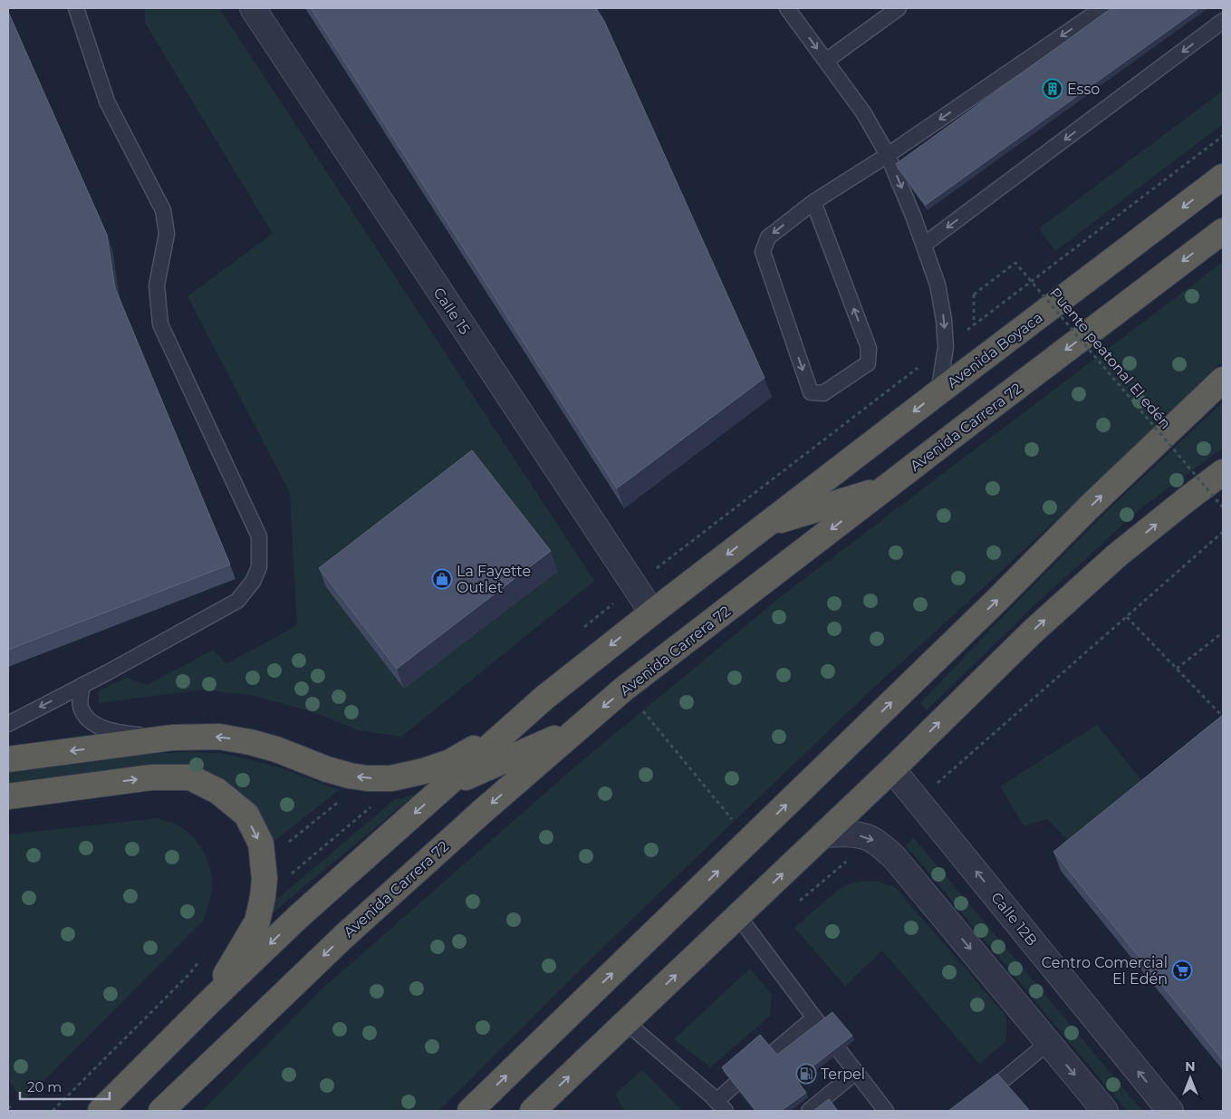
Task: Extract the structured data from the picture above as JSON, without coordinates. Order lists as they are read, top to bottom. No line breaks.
{"streets":{"highway":["Avenida Boyaca","Avenida Carrera 72"],"street":["Calle 15","Calle 12B"],"path":["Puente peatonal El edén"]},"places":{"building":["Esso"],"shop":["La Fayette Outlet"],"supermarket":["Centro Comercial El Edén"],"fuel station":["Terpel"]},"scale_bar":"20 m","north":"top"}
